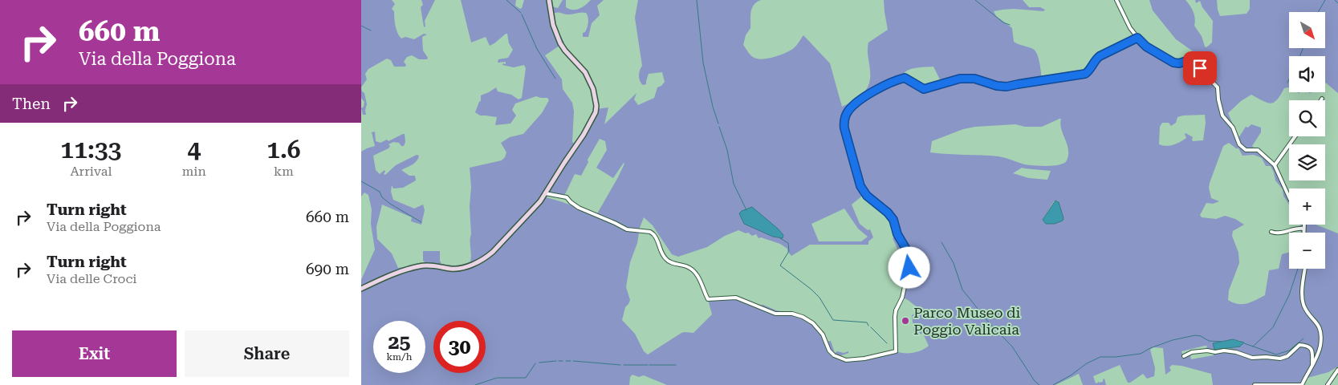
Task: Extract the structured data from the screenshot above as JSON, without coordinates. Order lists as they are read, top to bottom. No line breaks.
{"places":["Parco Museo di Poggio Valicaia"],"north":"bottom right","page":{"turn":["660 m","Via della Poggiona"],"map_buttons":["+","−"],"then":"Then","eta":["11:33","Arrival","4","min","1.6","km"],"list":[{"name":"Turn right","note":"Via della Poggiona","value":"660 m"},{"name":"Turn right","note":"Via delle Croci","value":"690 m"}],"speed":"25 km/h","limit":"30","buttons":["Exit","Share"]}}
